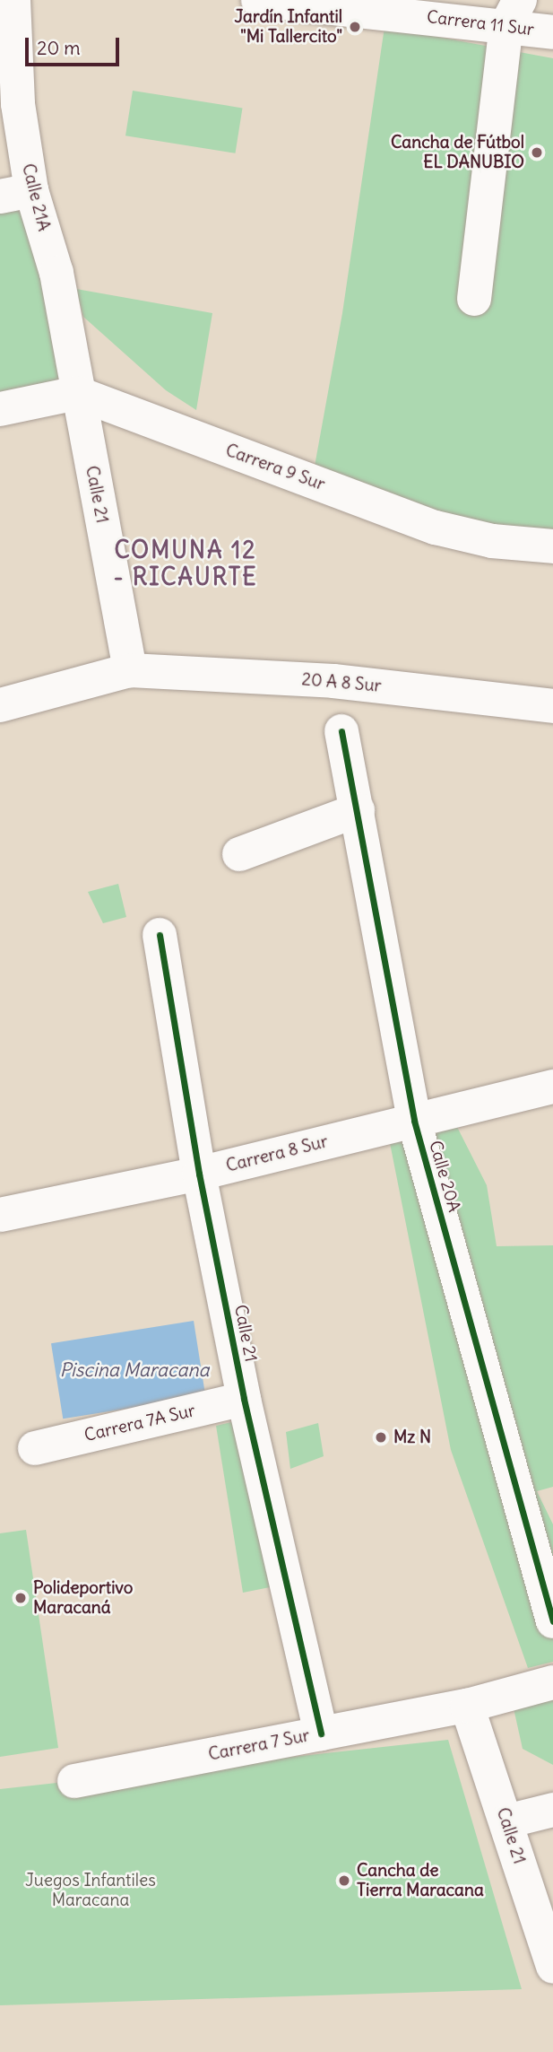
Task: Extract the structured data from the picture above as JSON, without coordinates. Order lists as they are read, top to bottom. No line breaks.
{"streets":{"street":["Carrera 11 Sur","Calle 21A","Carrera 9 Sur","Calle 21","20 A 8 Sur","Carrera 8 Sur","Calle 20A","Carrera 7A Sur","Carrera 7 Sur"]},"crossings":[["Calle 21A","Carrera 9 Sur"],["Calle 21A","Calle 21"],["Carrera 9 Sur","Calle 21"],["Calle 21","20 A 8 Sur"],["Calle 21","Carrera 8 Sur"],["Calle 21","Carrera 7A Sur"],["Calle 21","Carrera 7 Sur"],["Carrera 8 Sur","Calle 20A"]],"districts":["COMUNA 12 - RICAURTE"],"water":["Piscina Maracana"],"parks":["Juegos Infantiles Maracana"],"places":["Jardín Infantil \"Mi Tallercito\"","Cancha de Fútbol EL DANUBIO","Mz N","Polideportivo Maracaná","Cancha de Tierra Maracana"],"scale_bar":"20 m"}
